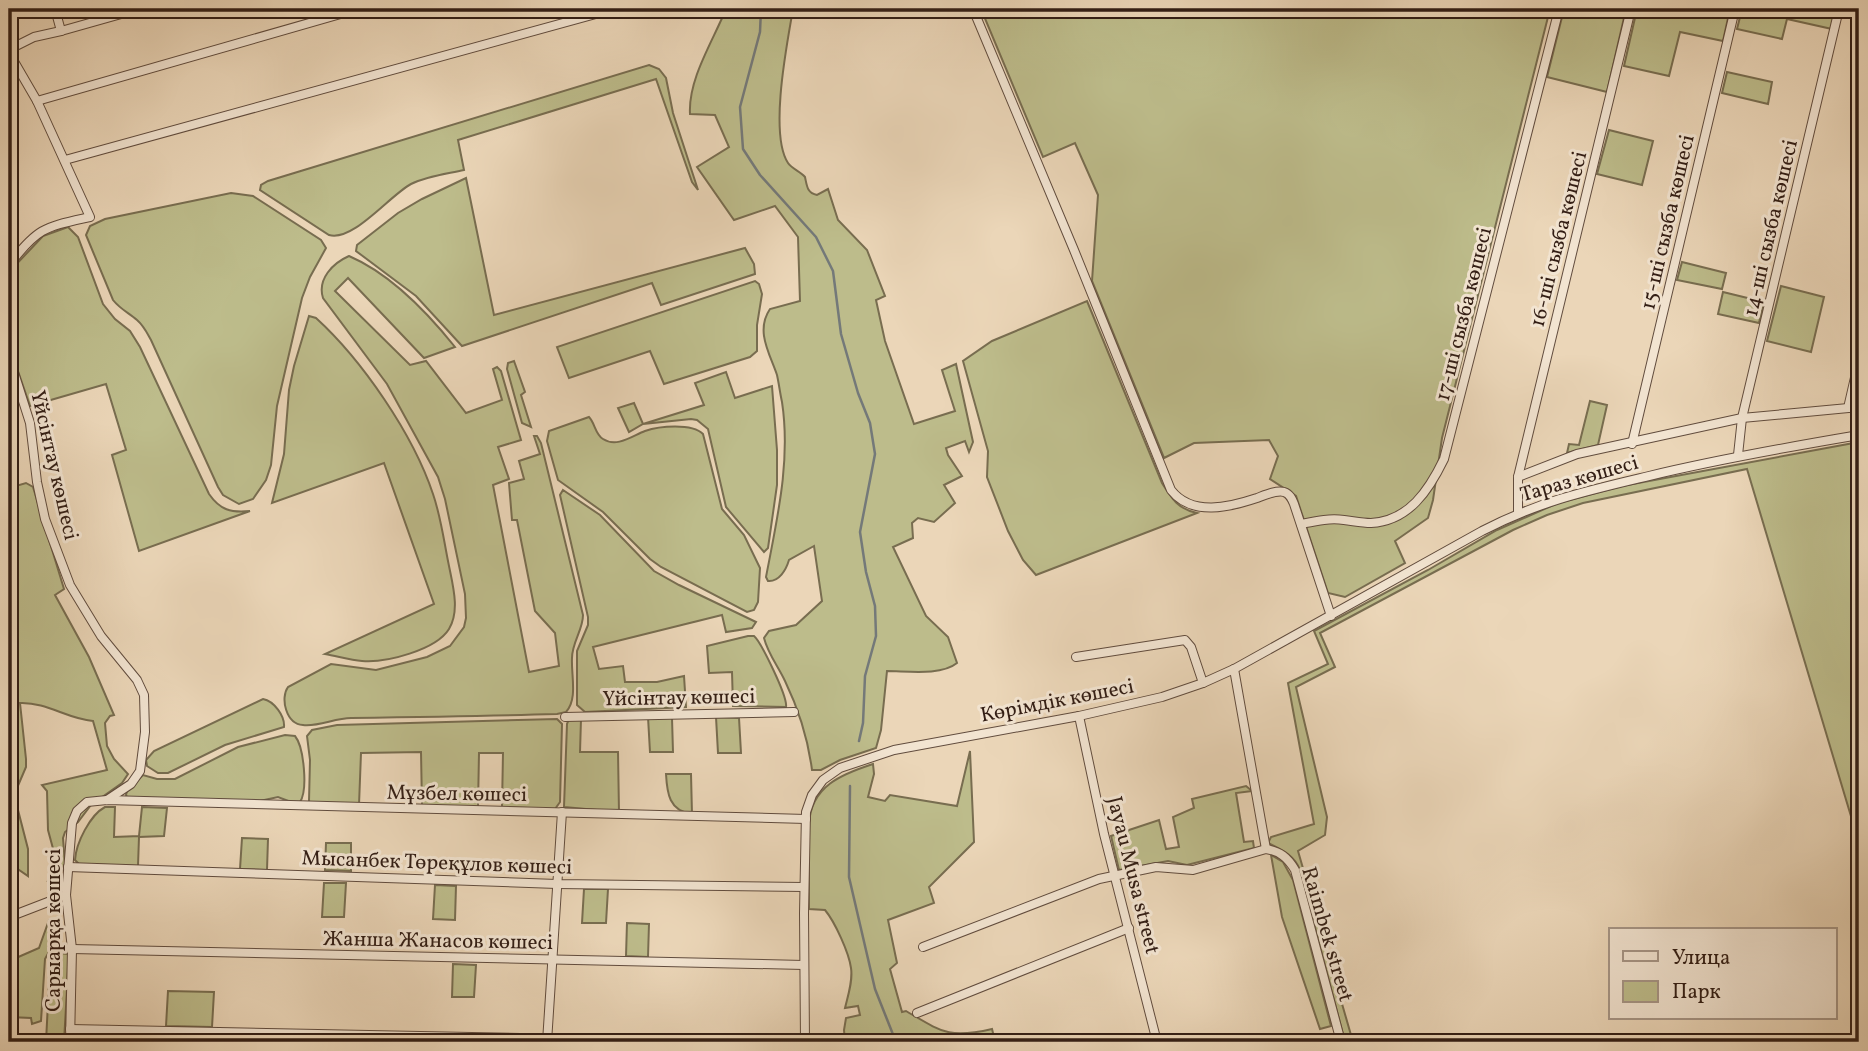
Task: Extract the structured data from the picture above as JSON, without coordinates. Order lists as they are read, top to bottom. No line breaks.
{"streets":{"street":["15-ші сызба көшесі","14-ші сызба көшесі","16-ші сызба көшесі","17-ші сызба көшесі","Үйсінтау көшесі","Тараз көшесі","Көрімдік көшесі","Мұзбел көшесі","Мысанбек Төреқұлов көшесі","Jayau Musa street","Сарыарқа көшесі","Raimbek street","Жанша Жанасов көшесі"]},"crossings":[["14-ші сызба көшесі","Тараз көшесі"],["16-ші сызба көшесі","Тараз көшесі"],["Үйсінтау көшесі","Мұзбел көшесі"],["Үйсінтау көшесі","Сарыарқа көшесі"],["Тараз көшесі","Көрімдік көшесі"],["Көрімдік көшесі","Мұзбел көшесі"],["Көрімдік көшесі","Jayau Musa street"],["Мұзбел көшесі","Сарыарқа көшесі"],["Мысанбек Төреқұлов көшесі","Сарыарқа көшесі"],["Сарыарқа көшесі","Жанша Жанасов көшесі"]],"legend":["Улица","Парк"]}
